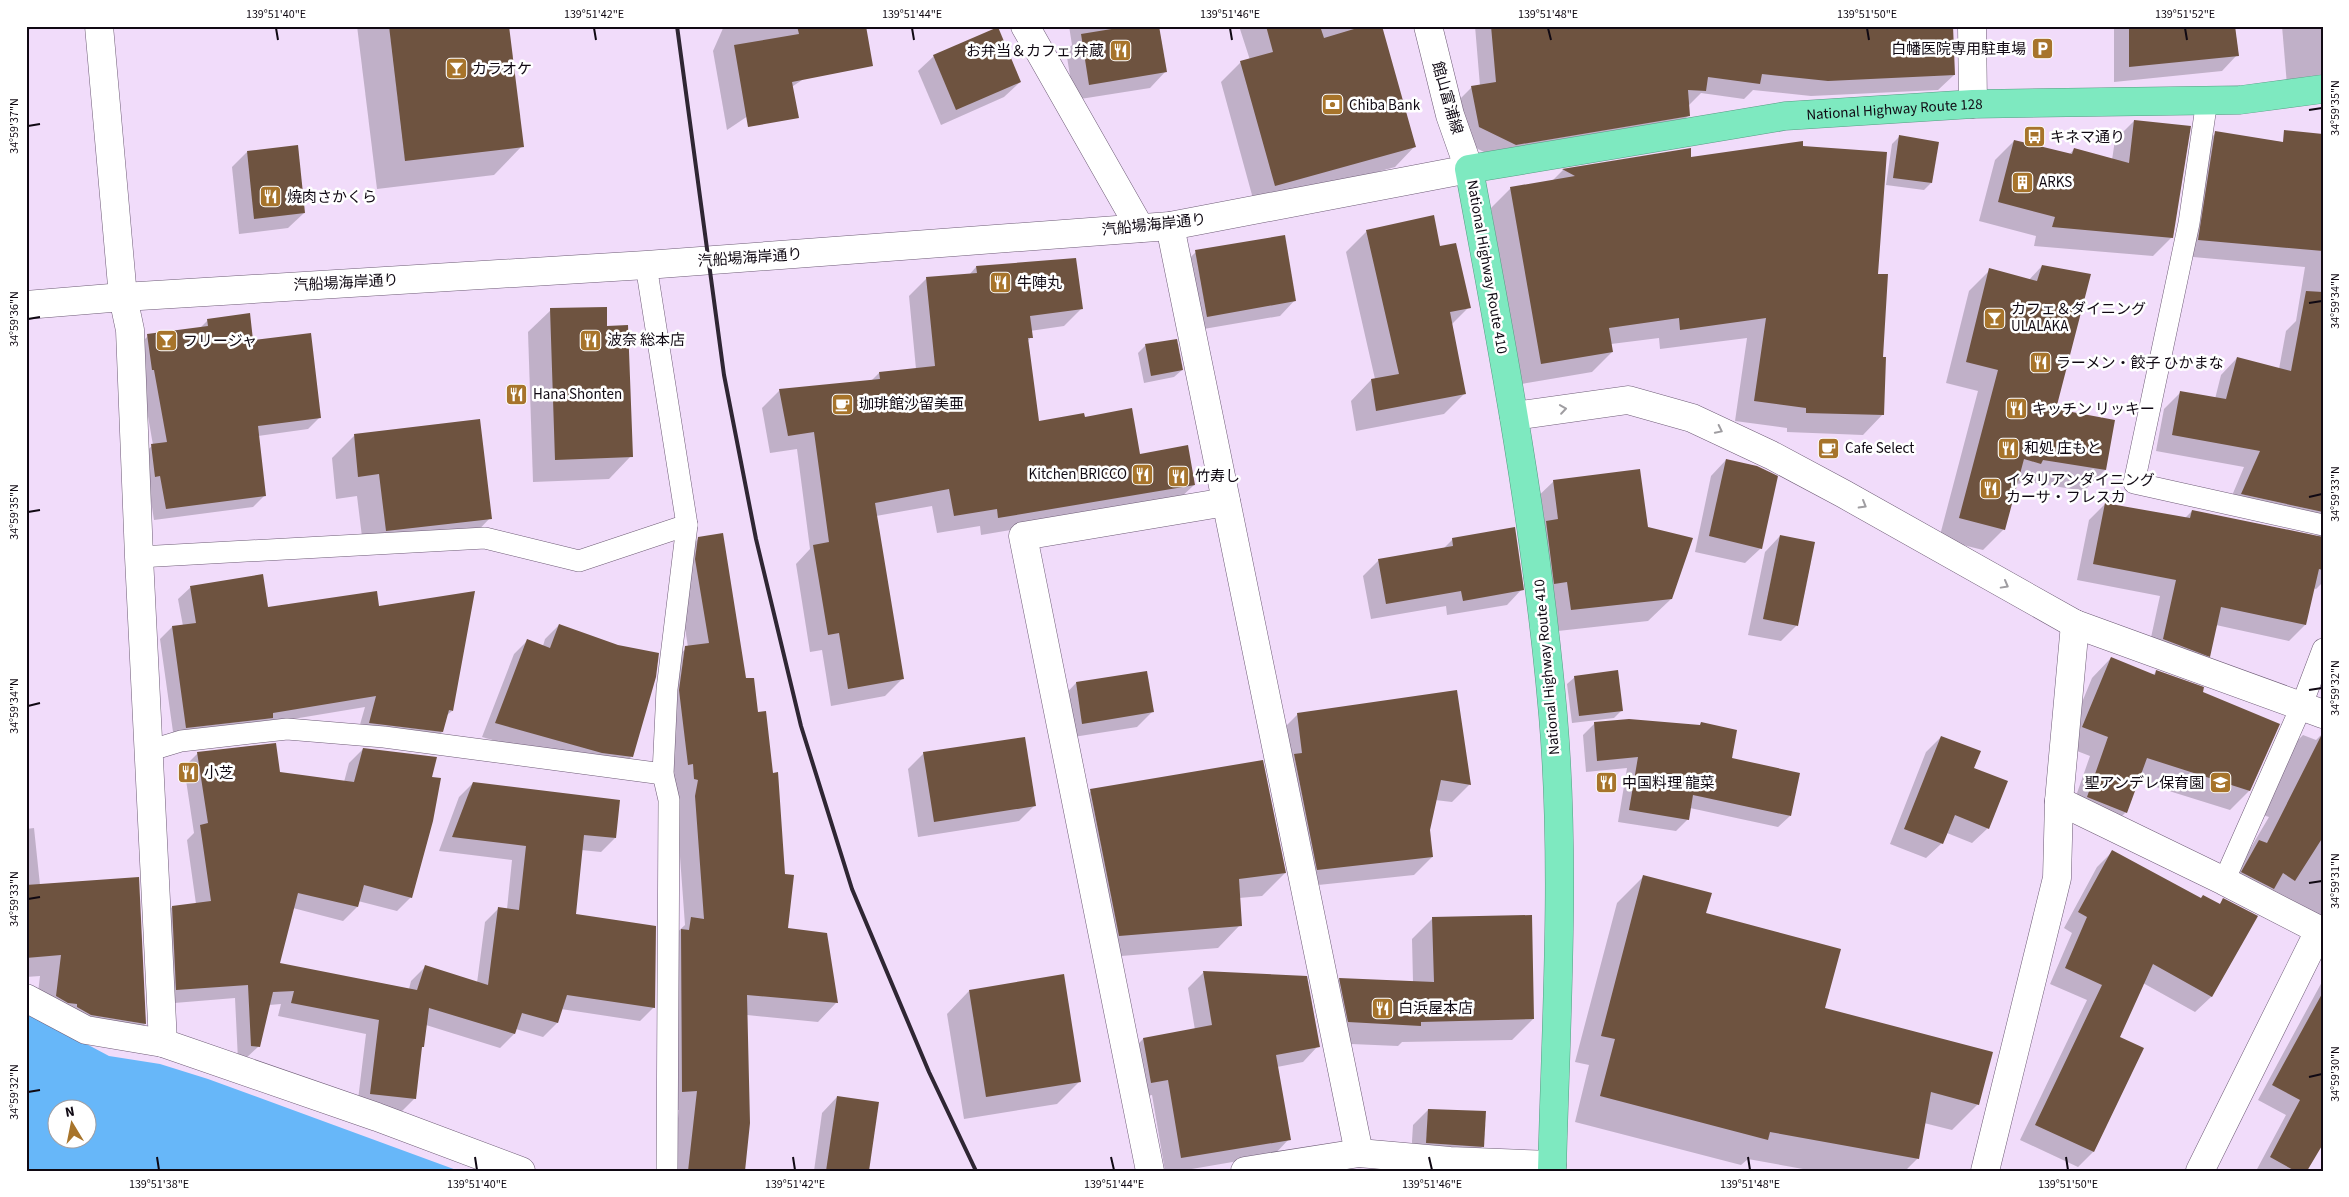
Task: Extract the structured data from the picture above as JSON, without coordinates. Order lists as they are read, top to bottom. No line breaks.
{"streets":{"highway":["National Highway Route 128","National Highway Route 410"],"street":["館山富浦線","汽船場海岸通り"]},"crossings":[["館山富浦線","National Highway Route 128"],["館山富浦線","汽船場海岸通り"],["館山富浦線","National Highway Route 410"],["National Highway Route 128","汽船場海岸通り"],["National Highway Route 128","National Highway Route 410"],["汽船場海岸通り","National Highway Route 410"]],"places":{"parking":["白幡医院専用駐車場"],"restaurant":["お弁当＆カフェ 弁蔵","焼肉さかくら","牛陣丸","波奈 総本店","ラーメン・餃子 ひかまな","Hana Shonten","キッチン リッキー","和処 庄もと","Kitchen BRICCO","竹寿し","イタリアンダイニング カーサ・フレスカ","小芝","中国料理 龍菜","白浜屋本店"],"bar":["カラオケ","カフェ＆ダイニング ULALAKA","フリージャ"],"bank":["Chiba Bank"],"bus stop":["キネマ通り"],"building":["ARKS"],"cafe":["珈琲館沙留美亜","Cafe Select"],"school or university":["聖アンデレ保育園"]},"north":"top","coordinates":["139°51'40\"E","139°51'42\"E","139°51'44\"E","139°51'46\"E","139°51'48\"E","139°51'50\"E","139°51'52\"E","34°59'35\"N","34°59'37\"N","34°59'34\"N","34°59'36\"N","34°59'33\"N","34°59'32\"N","34°59'31\"N","34°59'30\"N","139°51'38\"E"]}
